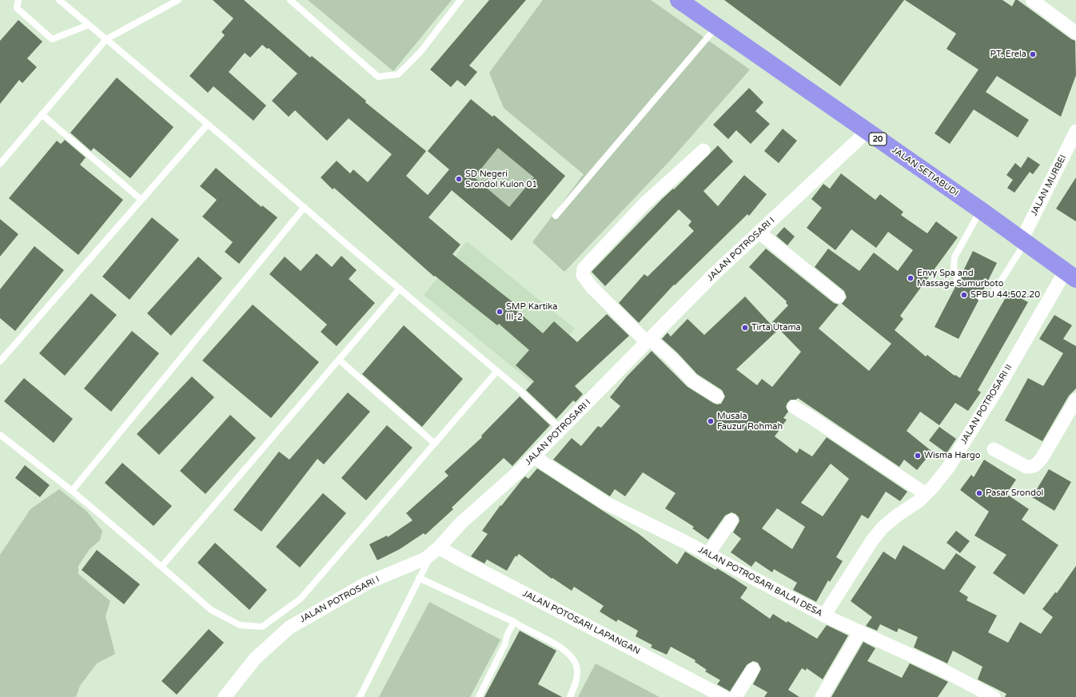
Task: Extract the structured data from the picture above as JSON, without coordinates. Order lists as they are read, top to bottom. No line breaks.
{"streets":{"highway":["20","JALAN SETIABUDI"],"street":["JALAN MURBEI","JALAN POTROSARI I","JALAN POTROSARI II","JALAN POTROSARI BALAI DESA","JALAN POTOSARI LAPANGAN"]},"crossings":[["JALAN SETIABUDI","JALAN MURBEI"],["JALAN SETIABUDI","JALAN POTROSARI I"],["JALAN SETIABUDI","JALAN POTROSARI II"],["JALAN POTROSARI I","JALAN POTROSARI BALAI DESA"],["JALAN POTROSARI I","JALAN POTOSARI LAPANGAN"],["JALAN POTROSARI II","JALAN POTROSARI BALAI DESA"]],"places":["PT. Erela","SD Negeri Srondol Kulon 01","Envy Spa and Massage Sumurboto","SPBU 44.502.20","SMP Kartika III-2","Tirta Utama","Musala Fauzur Rohmah","Wisma Hargo","Pasar Srondol"]}
